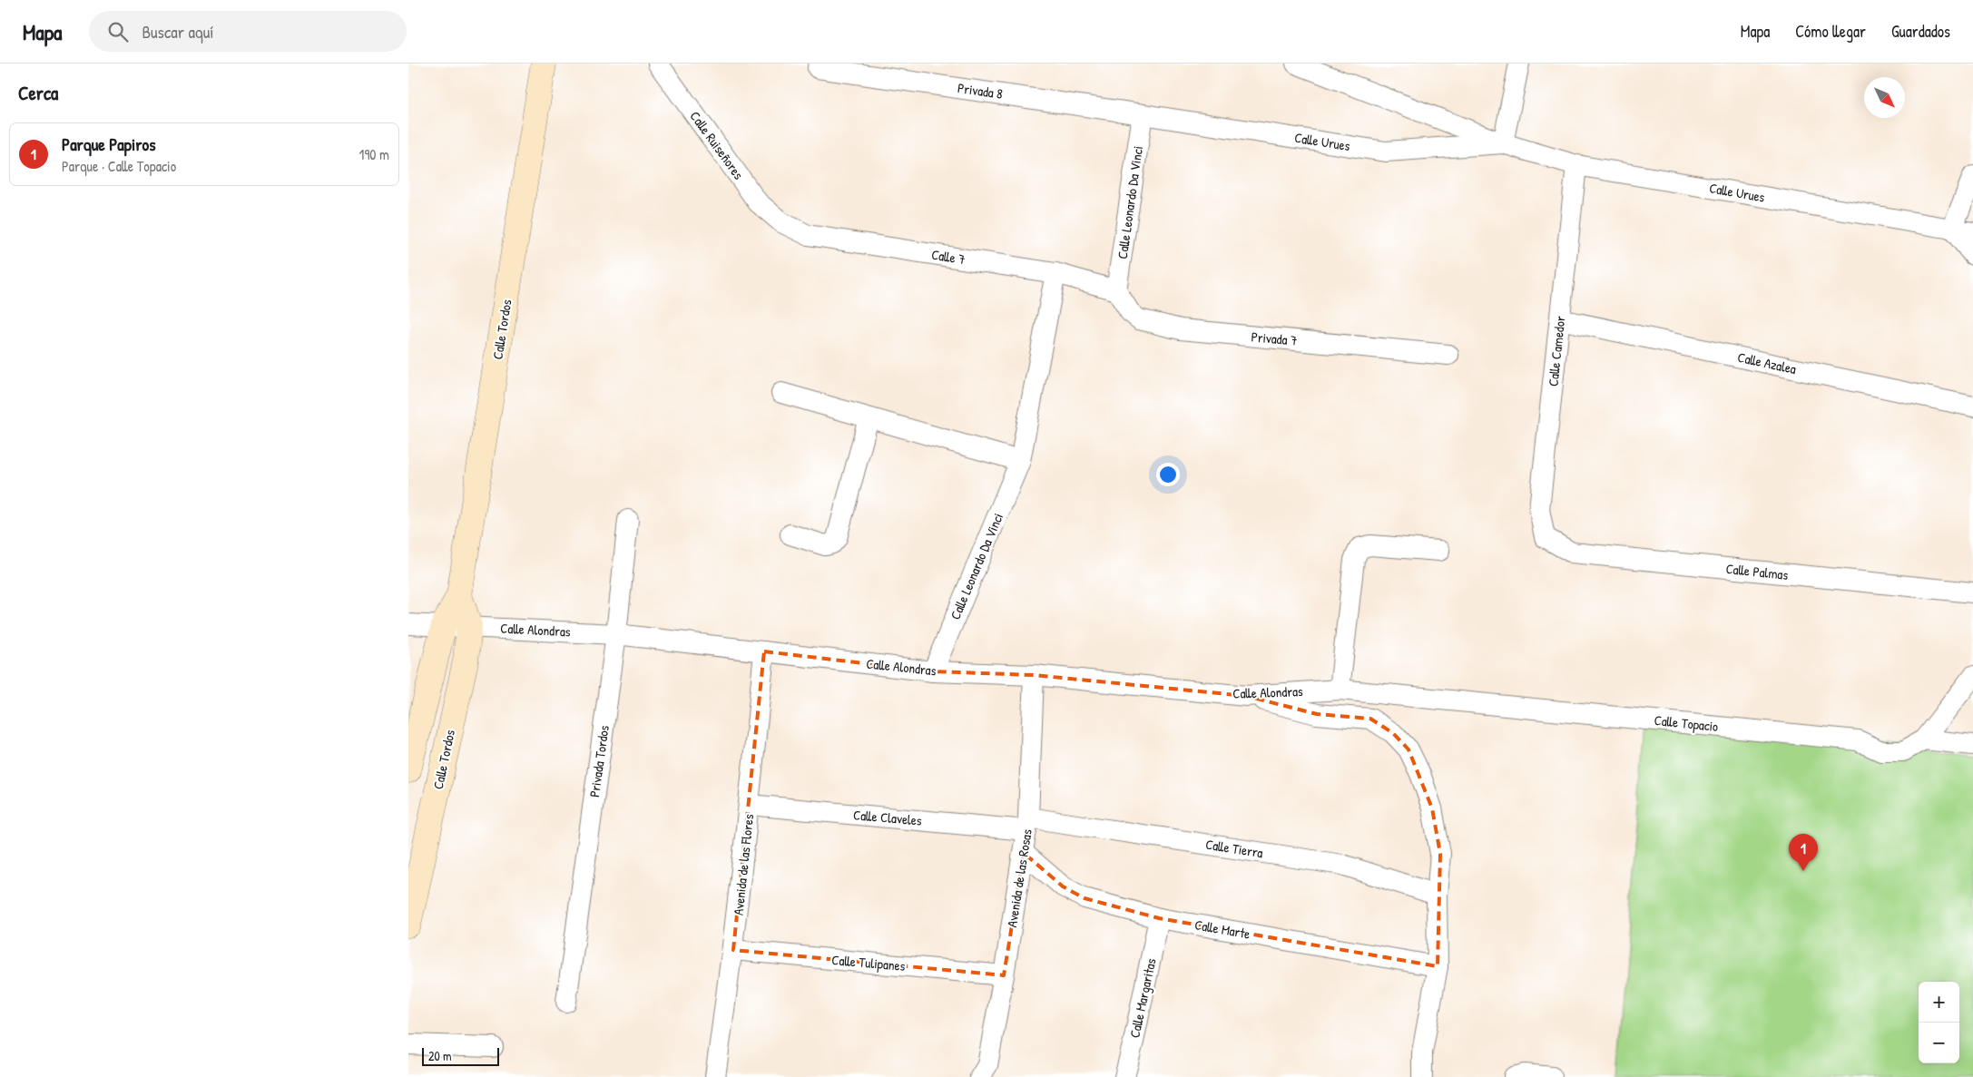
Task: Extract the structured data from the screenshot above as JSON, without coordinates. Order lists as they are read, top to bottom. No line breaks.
{"streets":{"street":["Privada 8","Calle Urues","Calle Ruiseñores","Calle Leonardo Da Vinci","Calle 7","Calle Tordos","Privada 7","Calle Camedor","Calle Azalea","Calle Palmas","Calle Alondras","Calle Topacio","Privada Tordos","Calle Claveles","Calle Tierra","Avenida de las Flores","Avenida de las Rosas","Calle Marte","Calle Tulipanes","Calle Margaritas"]},"crossings":[["Privada 8","Calle Urues"],["Privada 8","Calle Leonardo Da Vinci"],["Calle Urues","Calle Leonardo Da Vinci"],["Calle Urues","Calle Camedor"],["Calle Ruiseñores","Calle 7"],["Calle Leonardo Da Vinci","Calle 7"],["Calle Leonardo Da Vinci","Privada 7"],["Calle Leonardo Da Vinci","Calle Alondras"],["Calle 7","Privada 7"],["Calle Tordos","Calle Alondras"],["Calle Camedor","Calle Azalea"],["Calle Camedor","Calle Palmas"],["Calle Alondras","Calle Topacio"],["Calle Alondras","Privada Tordos"],["Calle Alondras","Avenida de las Flores"],["Calle Alondras","Avenida de las Rosas"],["Calle Claveles","Calle Tierra"],["Calle Claveles","Avenida de las Flores"],["Calle Claveles","Avenida de las Rosas"],["Calle Tierra","Avenida de las Rosas"],["Avenida de las Flores","Calle Tulipanes"],["Avenida de las Rosas","Calle Marte"],["Avenida de las Rosas","Calle Tulipanes"],["Calle Marte","Calle Margaritas"]],"scale_bar":"20 m","north":"bottom right","page":{"header":"Mapa","search":"Buscar aquí","nav":["Mapa","Cómo llegar","Guardados"],"heading":"Cerca","list":[{"mark":"1","name":"Parque Papiros","note":"Parque · Calle Topacio","value":"190 m"}],"pins":"1","map_buttons":["+","−"],"scale":"20 m"}}
